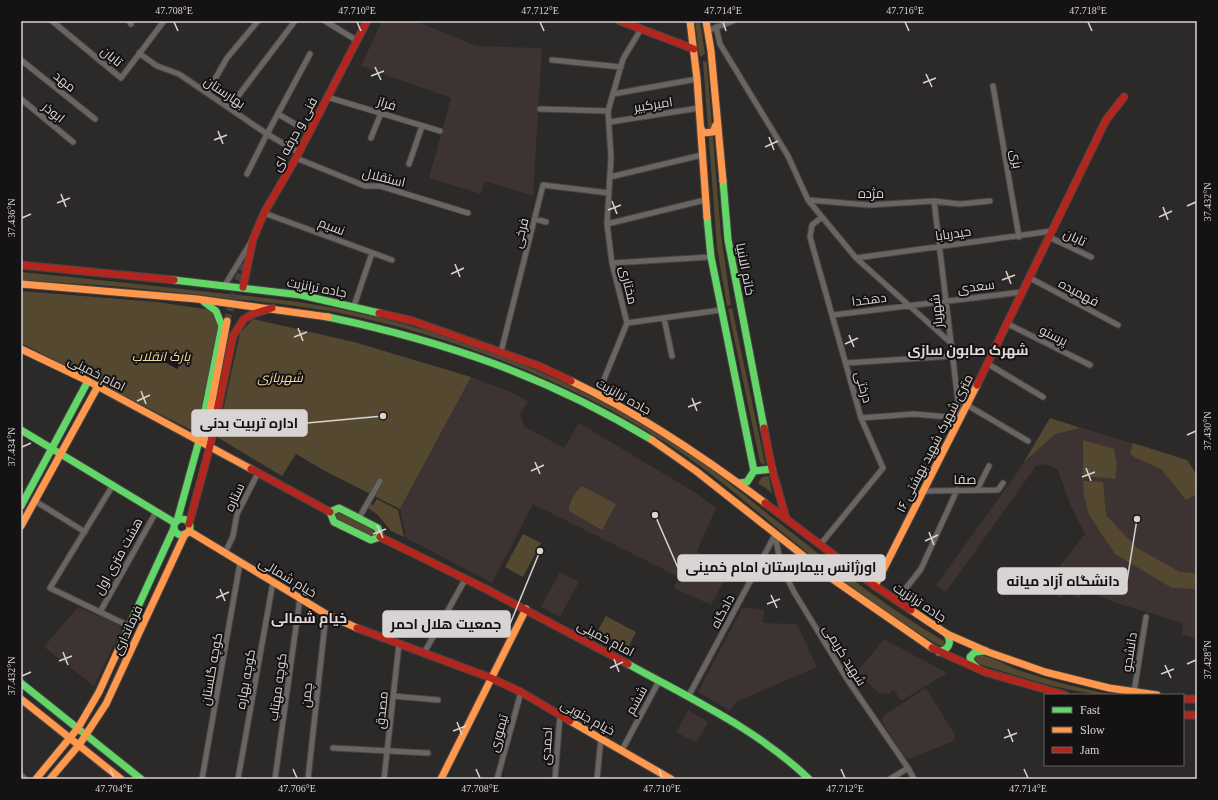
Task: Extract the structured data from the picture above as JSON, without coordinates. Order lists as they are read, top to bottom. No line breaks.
{"streets":{"main road":["فنی و حرفه ای","خاتم الانبیا","جاده ترانزیت","امام خمینی","۱۶ متری شهرک شهيد بهشتی","خیام شمالی","فرمانداری","خیام جنوبی"],"street":["تابان","مهد","بهارستان","فراز","امیرکبیر","ابوذر","بزی","استقلال","مژده","نسيم","فرخی","حیدربابا","مختاری","سعدی","فهمیده","دهخدا","شهریار","پرستو","درختی","صفا","ستاره","هشت متری اول","دادگاه","دانشجو","شهید کریمی","کوچه گلستان","کوچه بهاره","کوچه مهتاب","چمن","ششم","مصدق","تیموری","احمدی"]},"crossings":[["تابان","بهارستان"],["تابان","حیدربابا"],["تابان","۱۶ متری شهرک شهيد بهشتی"],["بهارستان","فنی و حرفه ای"],["بهارستان","استقلال"],["فراز","فنی و حرفه ای"],["امیرکبیر","مختاری"],["فنی و حرفه ای","استقلال"],["فنی و حرفه ای","نسيم"],["فنی و حرفه ای","جاده ترانزیت"],["بزی","حیدربابا"],["مژده","شهریار"],["فرخی","مختاری"],["فرخی","جاده ترانزیت"],["حیدربابا","شهریار"],["حیدربابا","۱۶ متری شهرک شهيد بهشتی"],["خاتم الانبیا","جاده ترانزیت"],["مختاری","جاده ترانزیت"],["سعدی","دهخدا"],["سعدی","شهریار"],["سعدی","۱۶ متری شهرک شهيد بهشتی"],["جاده ترانزیت","درختی"],["جاده ترانزیت","۱۶ متری شهرک شهيد بهشتی"],["جاده ترانزیت","دادگاه"],["جاده ترانزیت","دانشجو"],["جاده ترانزیت","شهید کریمی"],["فهمیده","۱۶ متری شهرک شهيد بهشتی"],["دهخدا","درختی"],["شهریار","۱۶ متری شهرک شهيد بهشتی"],["پرستو","۱۶ متری شهرک شهيد بهشتی"],["امام خمینی","ستاره"],["امام خمینی","دادگاه"],["امام خمینی","فرمانداری"],["امام خمینی","ششم"],["۱۶ متری شهرک شهيد بهشتی","صفا"],["ستاره","خیام شمالی"],["خیام شمالی","فرمانداری"],["خیام شمالی","کوچه گلستان"],["خیام شمالی","کوچه بهاره"],["خیام شمالی","کوچه مهتاب"],["خیام شمالی","چمن"],["خیام شمالی","مصدق"],["خیام شمالی","خیام جنوبی"],["دادگاه","شهید کریمی"],["ششم","خیام جنوبی"],["خیام جنوبی","تیموری"],["خیام جنوبی","احمدی"]],"districts":["شهرک صابون سازی","خیام شمالی"],"parks":["پارک انقلاب","شهربازی"],"places":["اداره تربیت بدنی","اورژانس بیمارستان امام خمینی","دانشگاه آزاد میانه","جمعیت هلال احمر"],"legend":["Fast","Slow","Jam"],"coordinates":["47.708°E","47.710°E","47.712°E","47.714°E","47.716°E","47.718°E","37.432°N","37.436°N","37.430°N","37.434°N","37.428°N","47.704°E","47.706°E"]}
